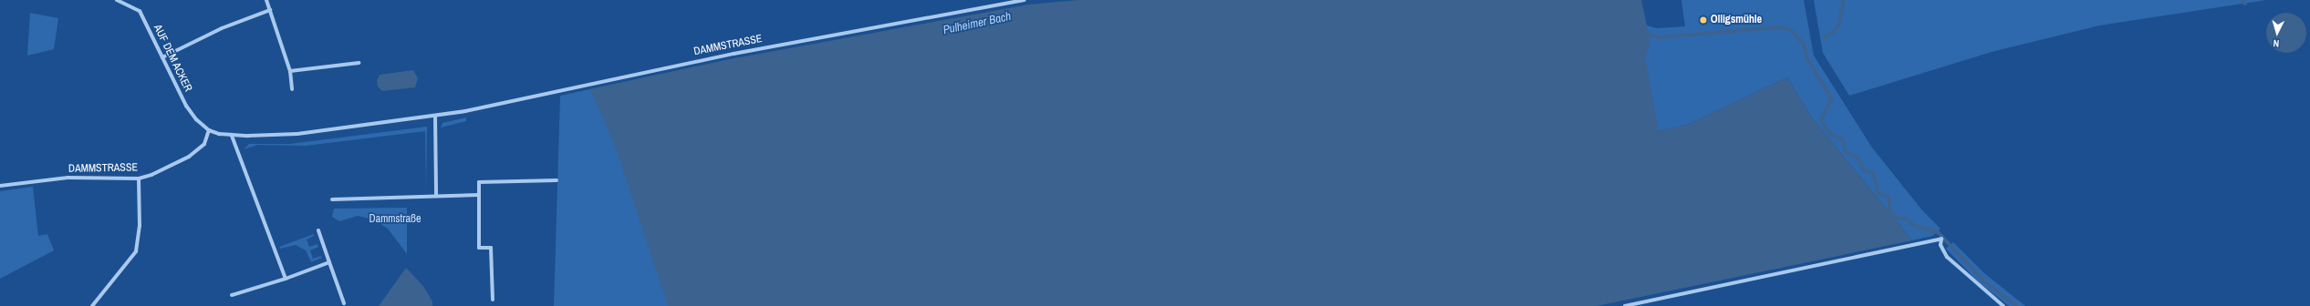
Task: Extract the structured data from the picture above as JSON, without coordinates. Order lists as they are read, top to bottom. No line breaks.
{"streets":{"street":["DAMMSTRASSE","AUF DEM ACKER"]},"crossings":[["DAMMSTRASSE","AUF DEM ACKER"]],"water":["Pulheimer Bach"],"parks":["Dammstraße"],"places":["Olligsmühle"],"north":"bottom"}
